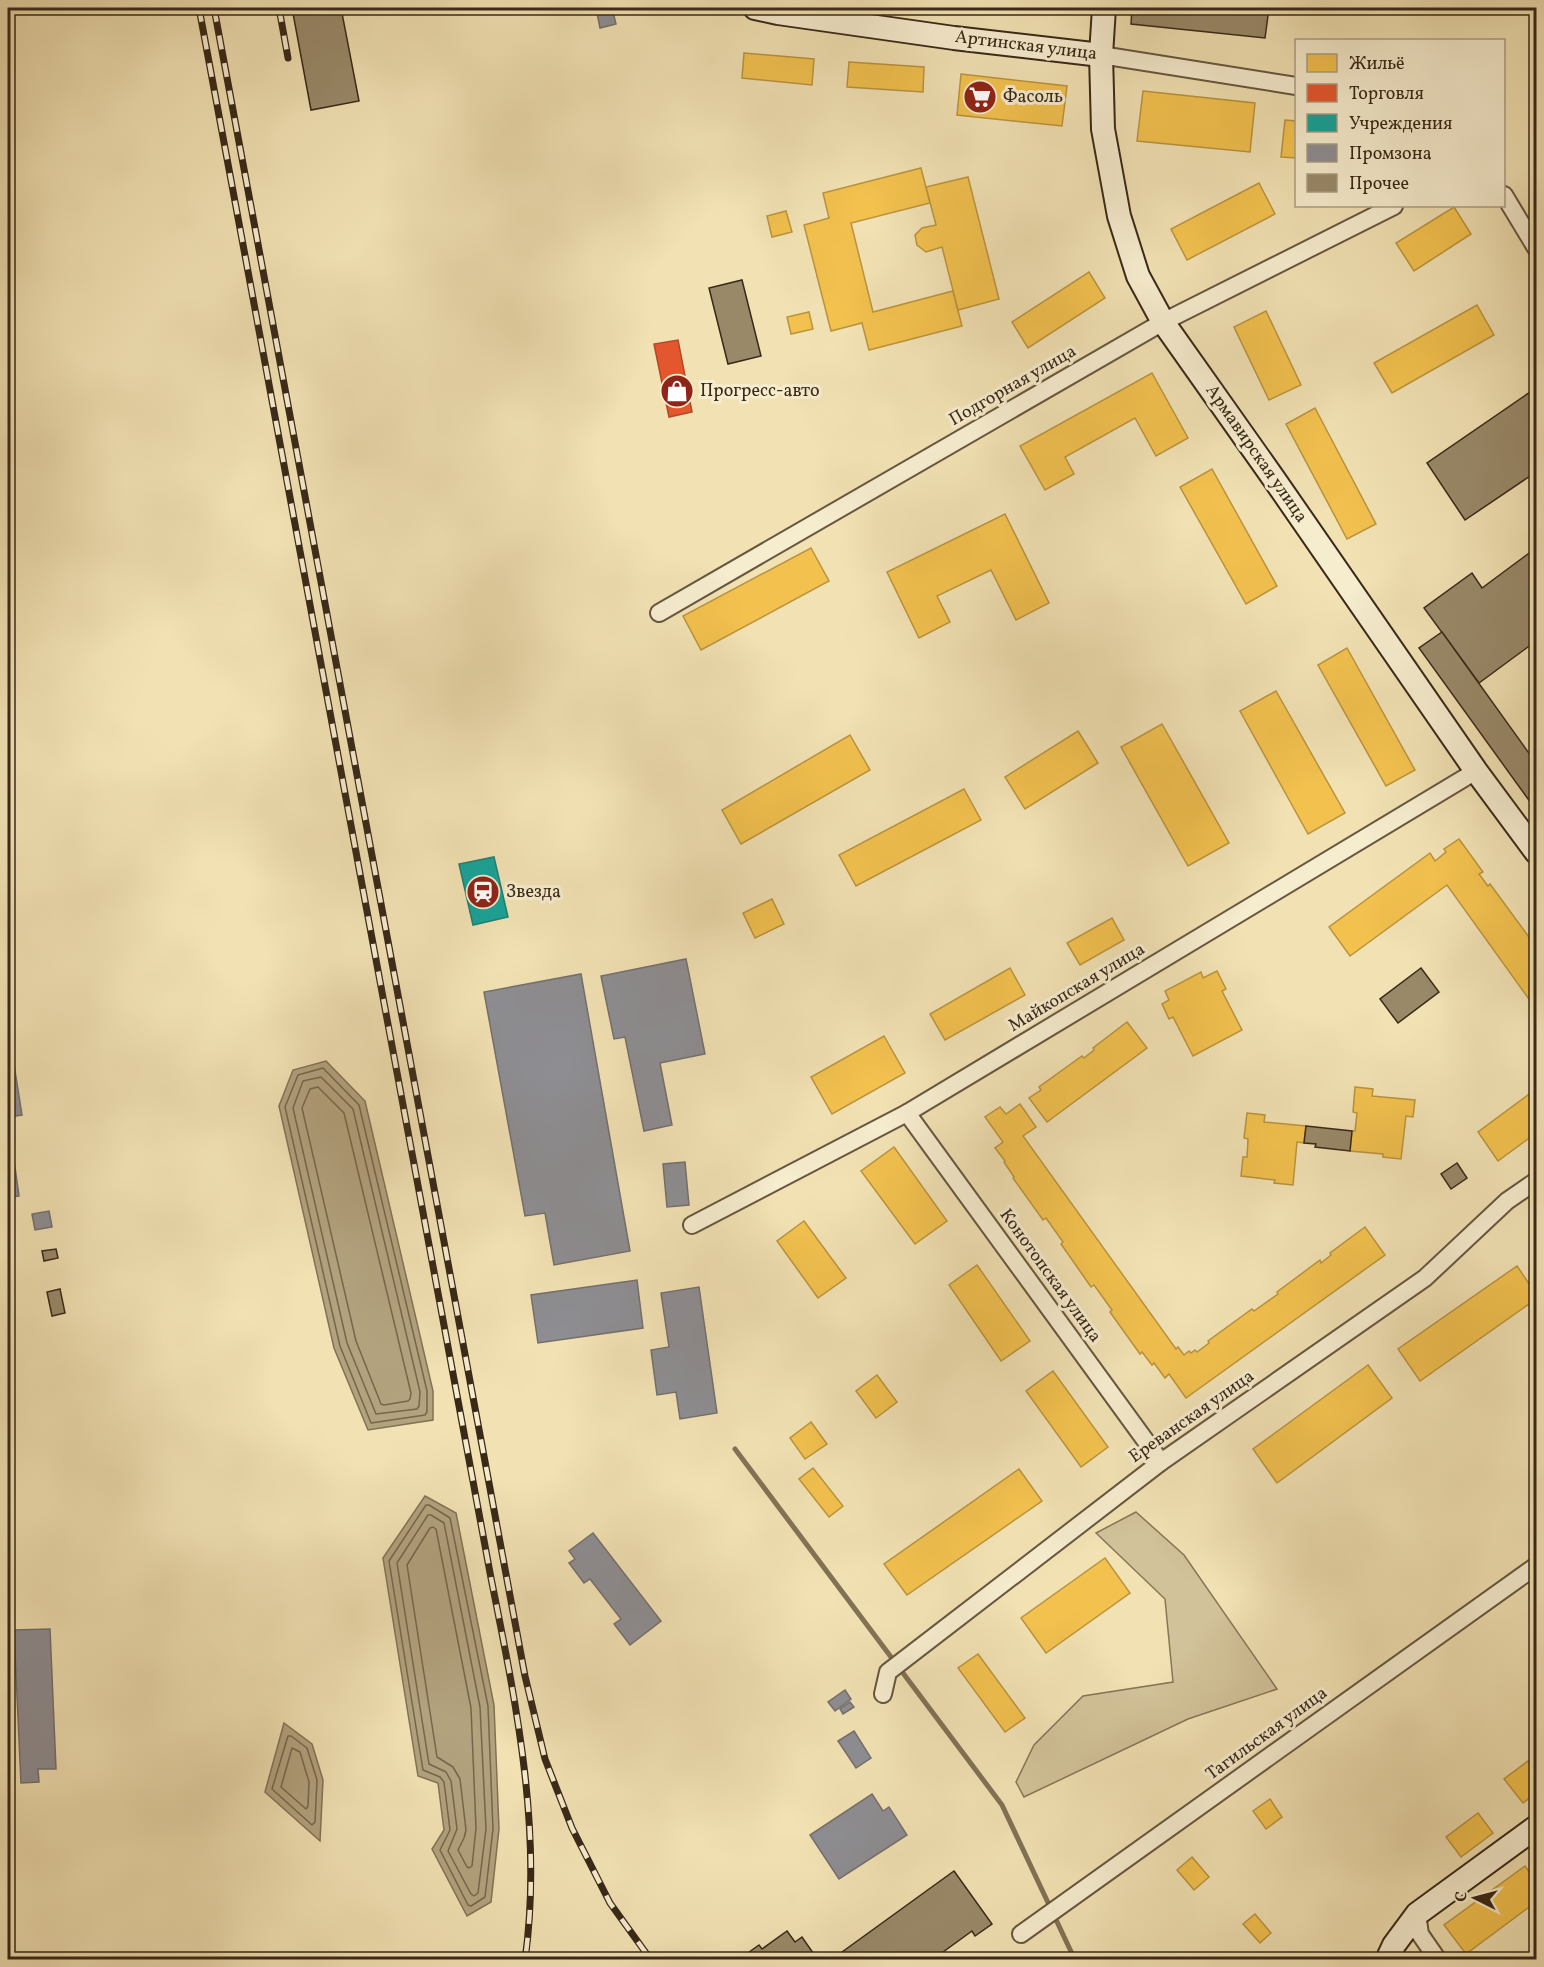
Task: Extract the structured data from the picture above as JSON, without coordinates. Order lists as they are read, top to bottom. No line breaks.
{"streets":{"main road":["Артинская улица","Армавирская улица"],"street":["Подгорная улица","Майкопская улица","Конотопская улица","Ереванская улица","Тагильская улица"]},"crossings":[["Артинская улица","Армавирская улица"],["Подгорная улица","Армавирская улица"],["Армавирская улица","Майкопская улица"],["Майкопская улица","Конотопская улица"],["Конотопская улица","Ереванская улица"]],"places":{"supermarket":["Фасоль"],"shop":["Прогресс-авто"],"station":["Звезда"]},"legend":["Жильё","Торговля","Учреждения","Промзона","Прочее"],"north":"left"}
